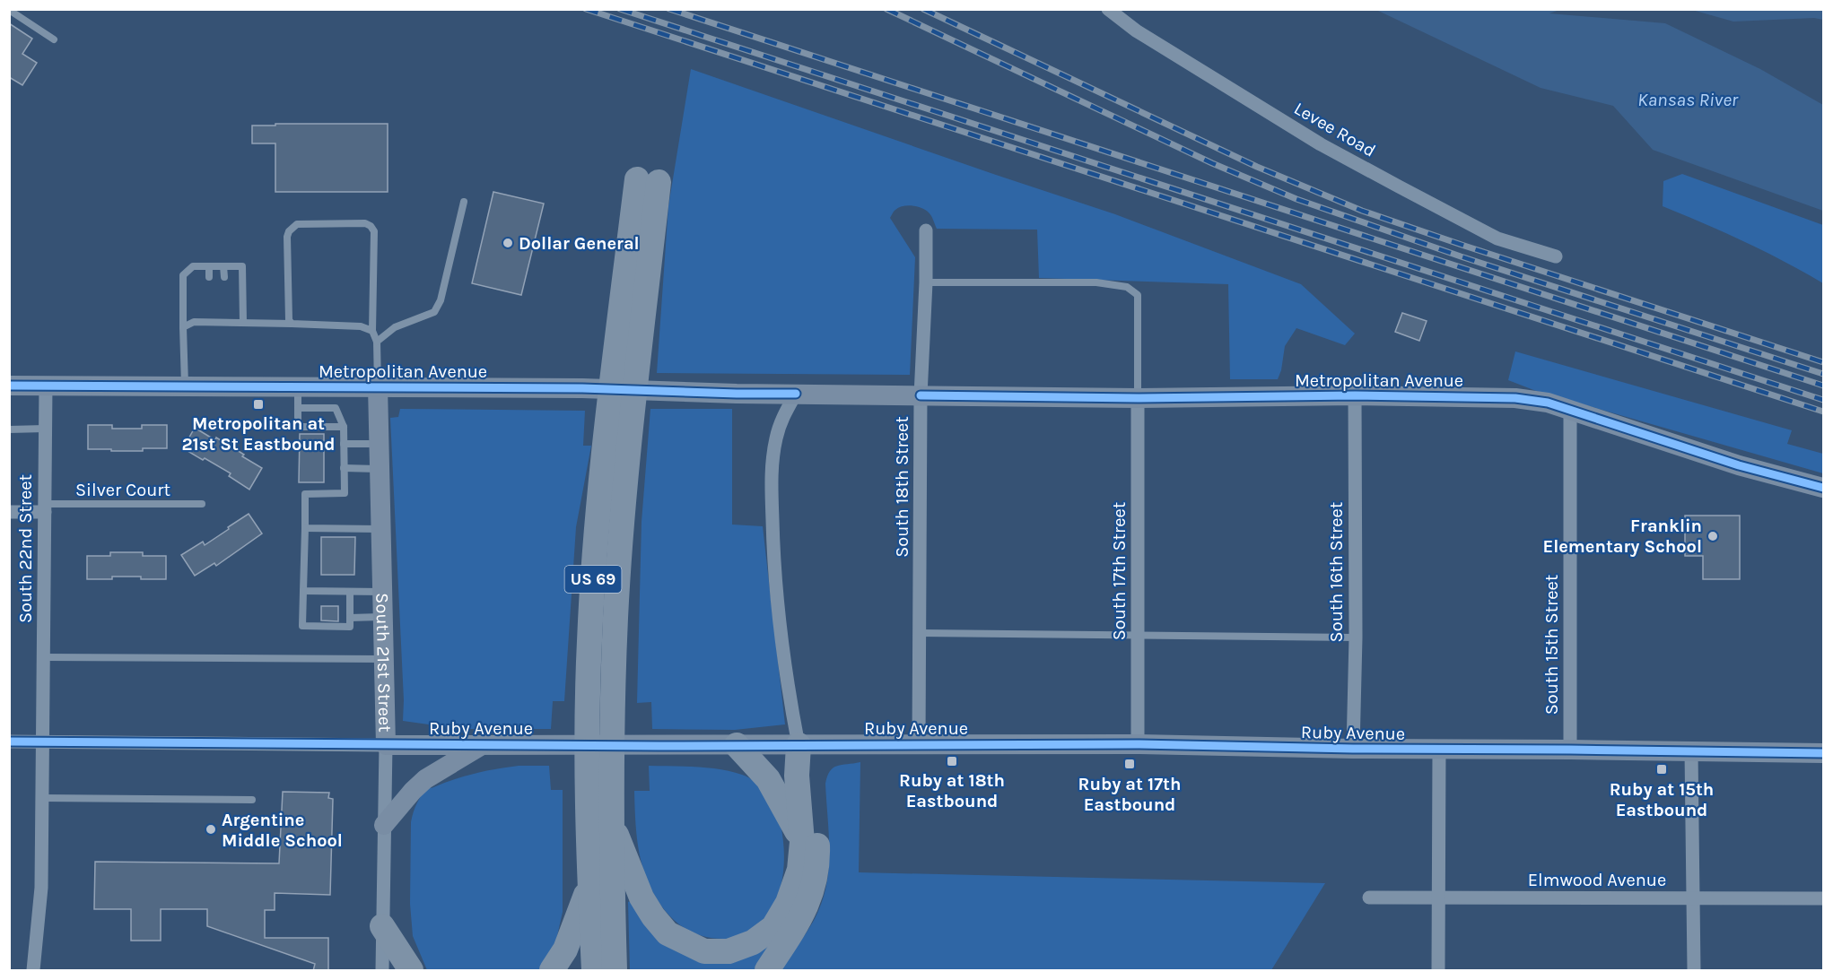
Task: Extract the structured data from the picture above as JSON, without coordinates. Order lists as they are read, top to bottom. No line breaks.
{"streets":{"highway":["US 69"],"street":["Levee Road","Metropolitan Avenue","South 18th Street","South 22nd Street","South 17th Street","South 16th Street","South 15th Street","South 21st Street","Ruby Avenue","Elmwood Avenue"],"lane":["Silver Court"]},"crossings":[["Metropolitan Avenue","South 18th Street"],["Metropolitan Avenue","South 22nd Street"],["Metropolitan Avenue","South 17th Street"],["Metropolitan Avenue","South 16th Street"],["Metropolitan Avenue","South 15th Street"],["Metropolitan Avenue","South 21st Street"],["South 18th Street","Ruby Avenue"],["Silver Court","South 22nd Street"],["South 22nd Street","Ruby Avenue"],["South 17th Street","Ruby Avenue"],["South 16th Street","Ruby Avenue"],["South 15th Street","Ruby Avenue"],["South 21st Street","Ruby Avenue"]],"water":["Kansas River"],"places":{"other":["Dollar General","Franklin Elementary School","Argentine Middle School"],"transit":["Metropolitan at 21st St Eastbound","Ruby at 18th Eastbound","Ruby at 17th Eastbound","Ruby at 15th Eastbound"]}}
